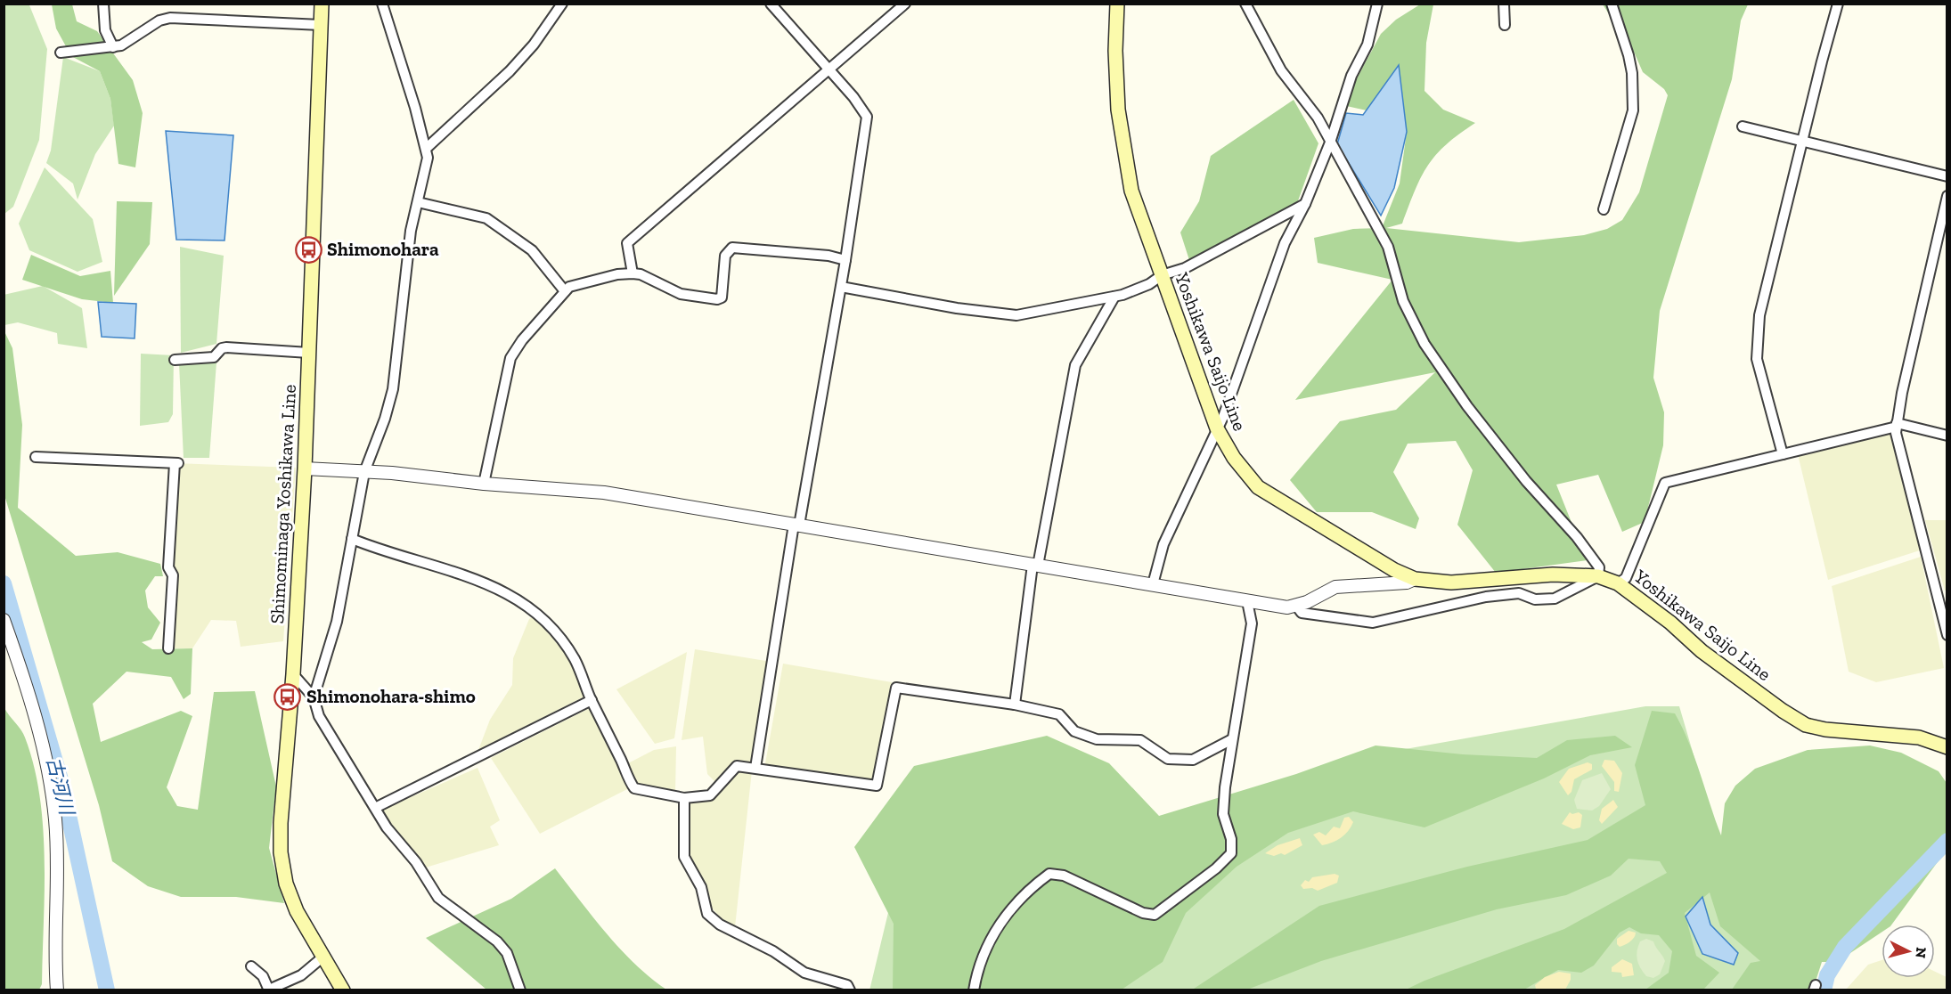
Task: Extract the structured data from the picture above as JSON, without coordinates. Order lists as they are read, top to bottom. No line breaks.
{"streets":{"main road":["Yoshikawa Saijo Line","Shimominaga Yoshikawa Line"]},"water":["古河川"],"places":{"bus stop":["Shimonohara","Shimonohara-shimo"]},"north":"right"}
